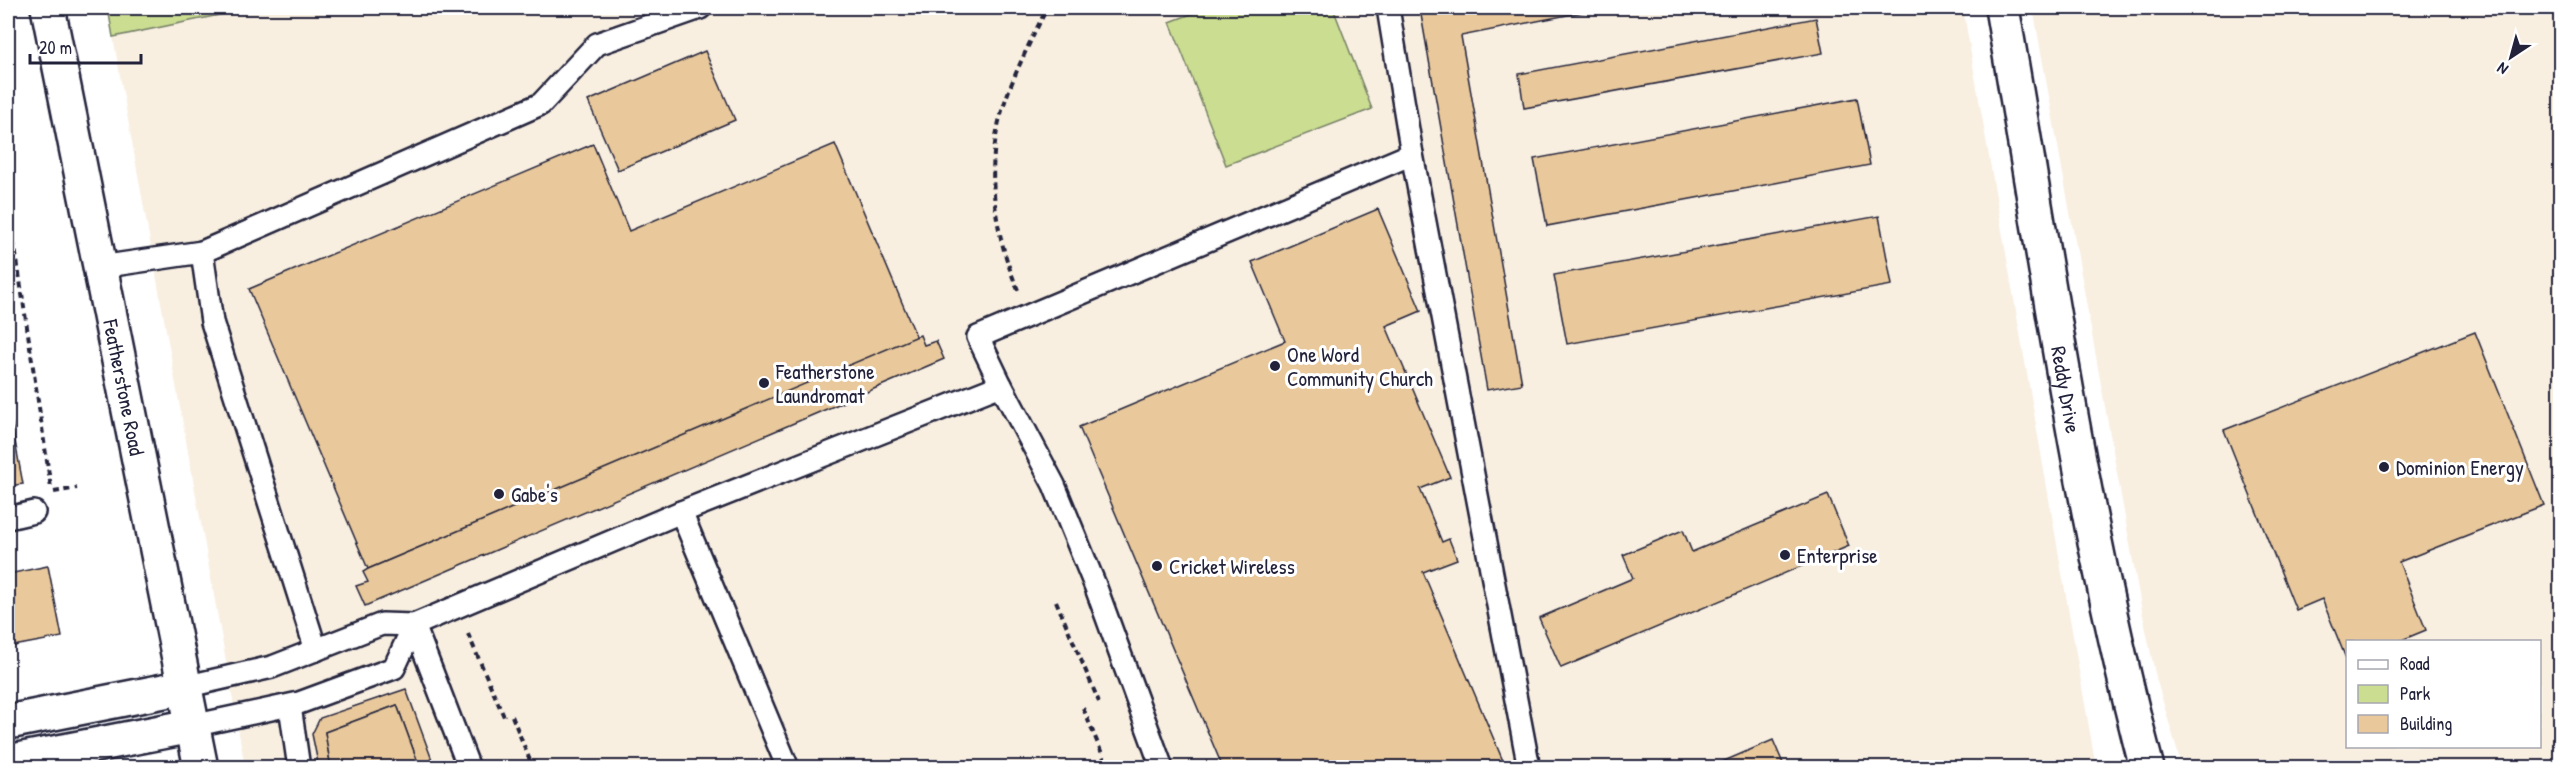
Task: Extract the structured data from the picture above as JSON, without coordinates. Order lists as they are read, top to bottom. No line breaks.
{"streets":{"street":["Featherstone Road","Reddy Drive"]},"places":["One Word Community Church","Featherstone Laundromat","Dominion Energy","Gabe's","Enterprise","Cricket Wireless"],"legend":["Road","Park","Building"],"scale_bar":"20 m","north":"bottom left"}
